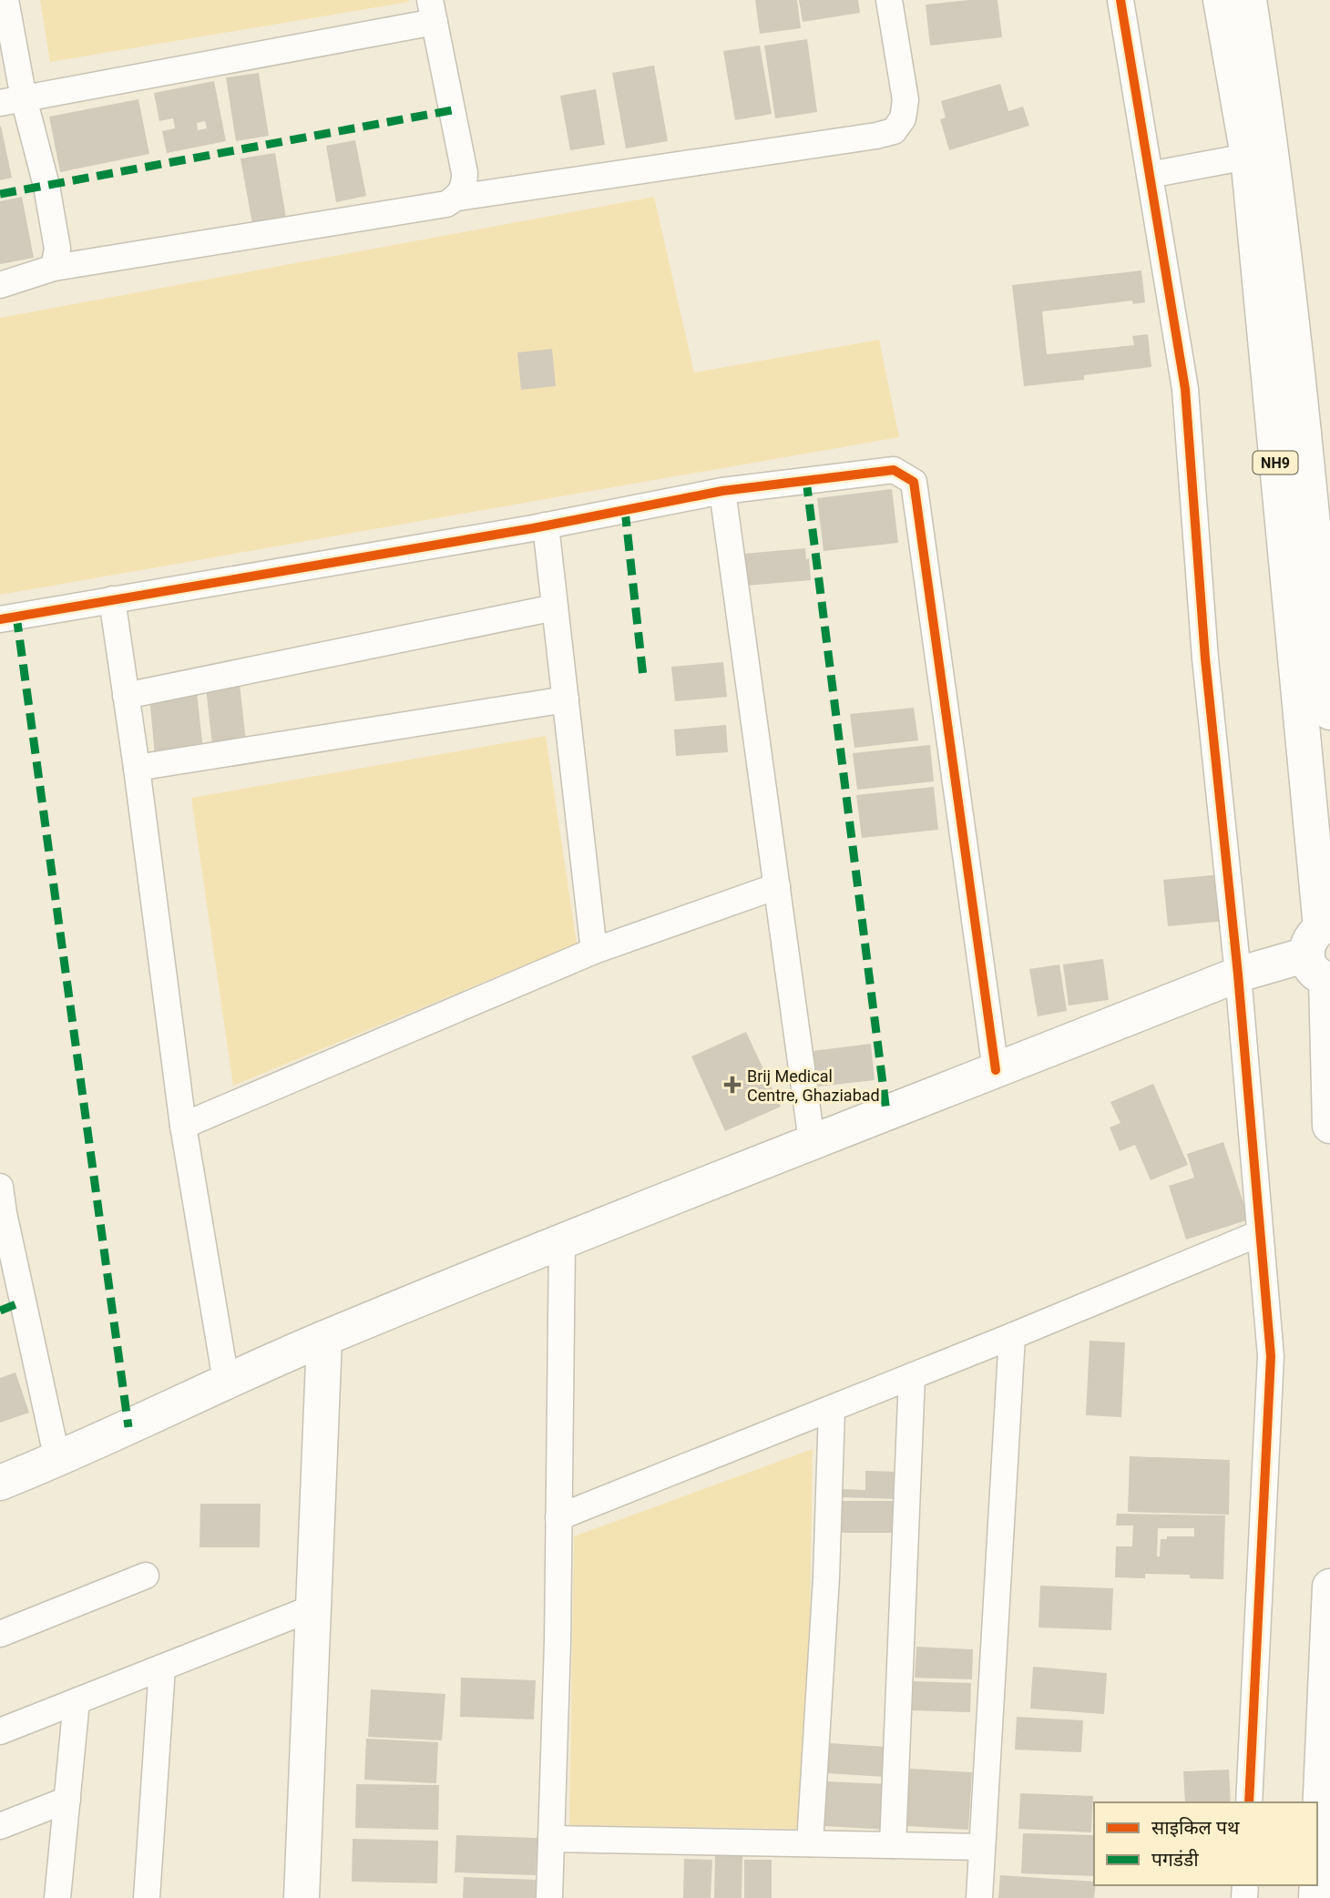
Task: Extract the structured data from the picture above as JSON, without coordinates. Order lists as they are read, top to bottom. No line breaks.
{"streets":{"main road":["NH9"]},"places":{"health":["Brij Medical Centre, Ghaziabad"]},"legend":["साइकिल पथ","पगडंडी"]}
